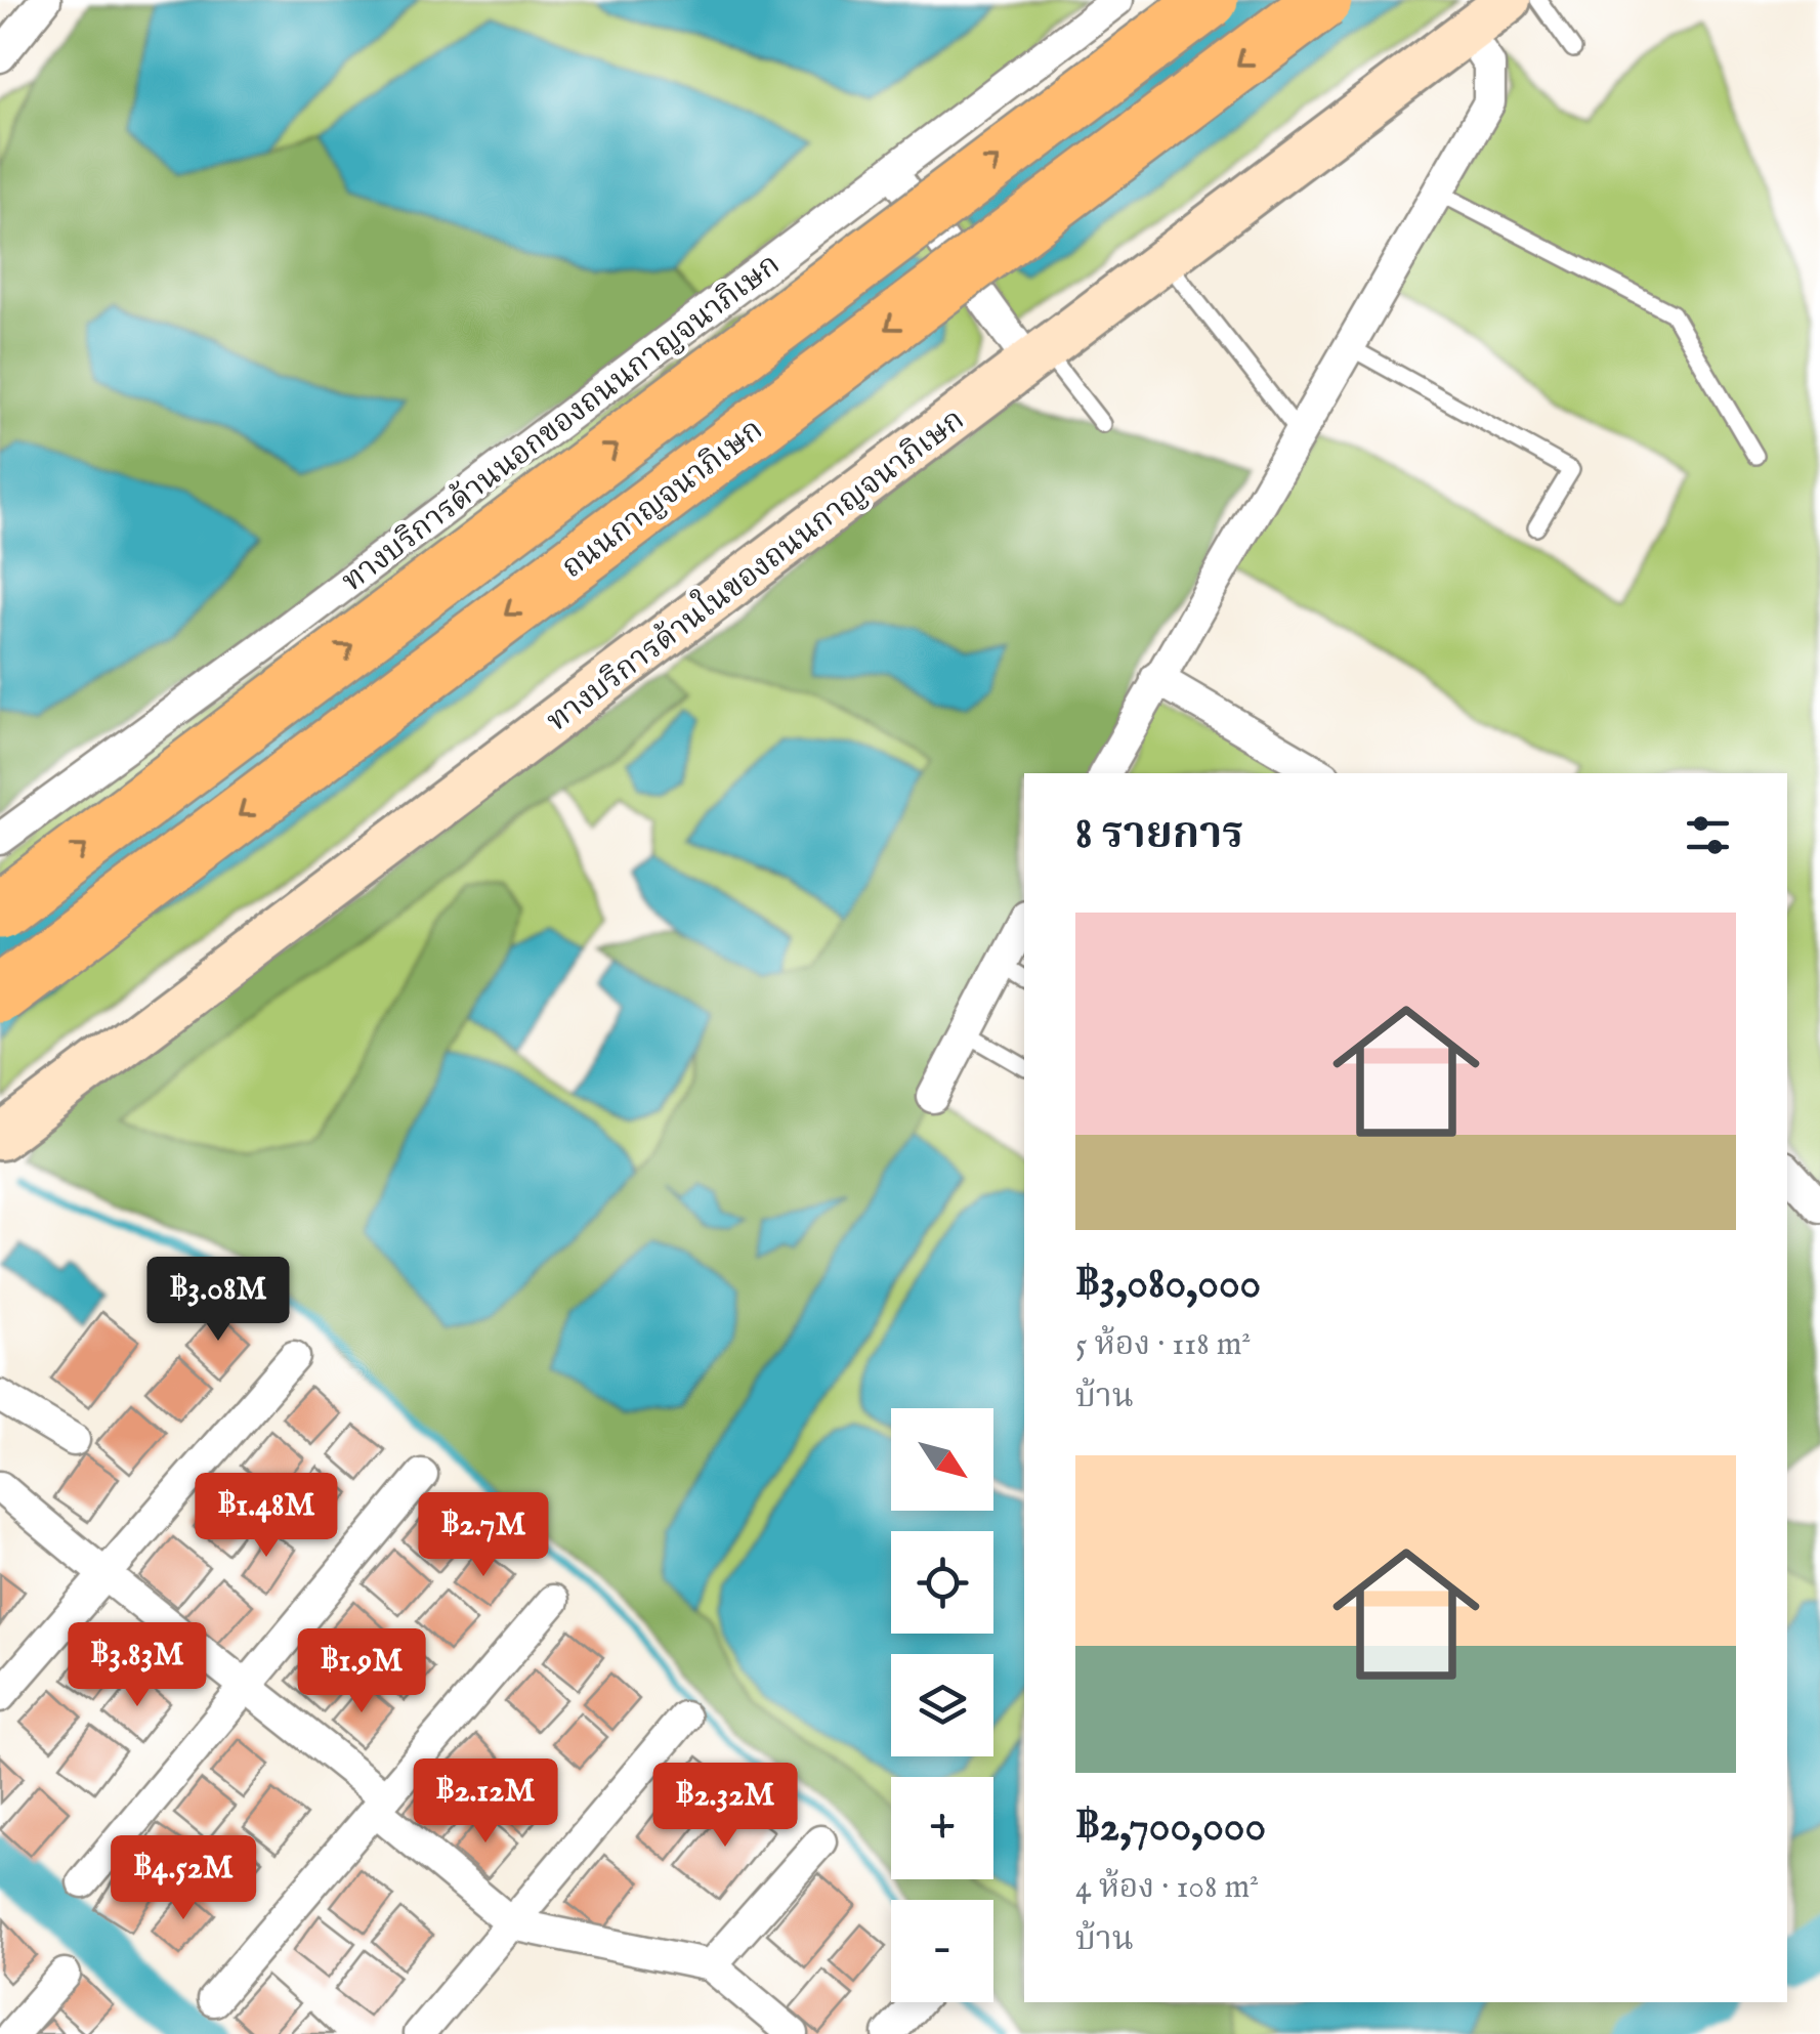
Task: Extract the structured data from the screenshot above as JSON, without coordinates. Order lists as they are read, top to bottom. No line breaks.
{"streets":{"highway":["ถนนกาญจนาภิเษก"],"main road":["ทางบริการด้านในของถนนกาญจนาภิเษก"],"street":["ทางบริการด้านนอกของถนนกาญจนาภิเษก"]},"north":"bottom right","page":{"heading":"8 รายการ","list":[{"name":"฿3,080,000","note":"5 ห้อง · 118 m² · บ้าน"},{"name":"฿2,700,000","note":"4 ห้อง · 108 m² · บ้าน"}],"price":["฿3.08M","฿1.48M","฿2.7M","฿3.83M","฿1.9M","฿2.12M","฿2.32M","฿4.52M"],"map_buttons":["+","−"]}}
